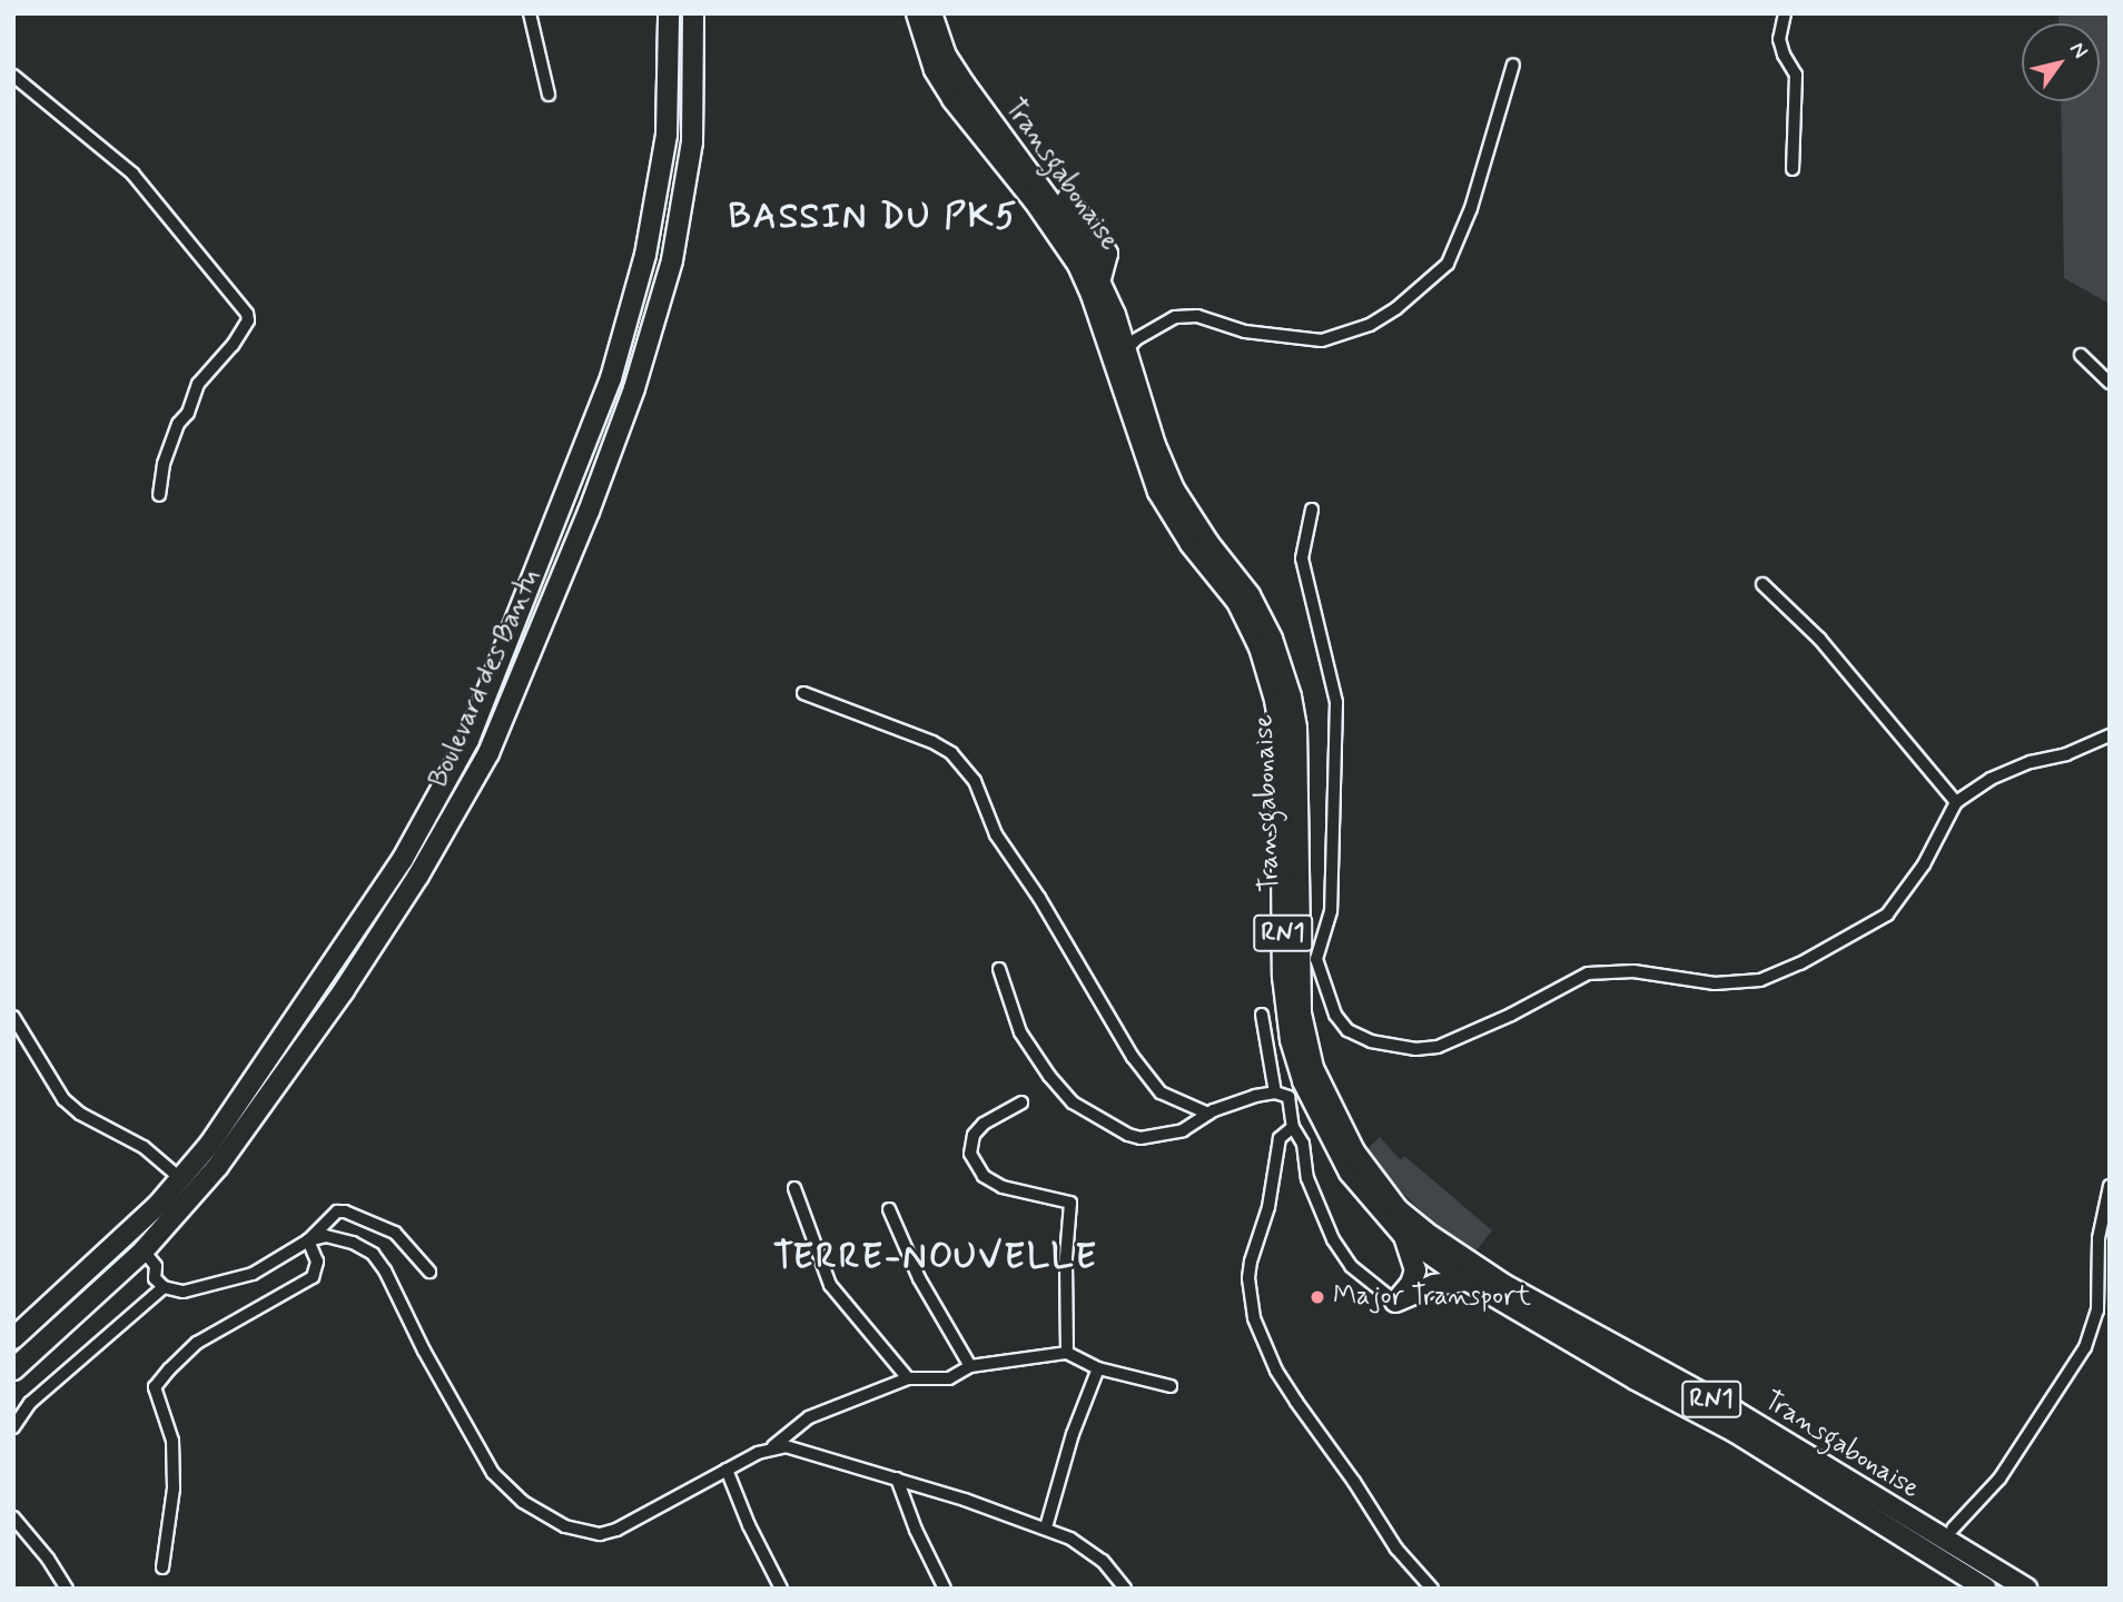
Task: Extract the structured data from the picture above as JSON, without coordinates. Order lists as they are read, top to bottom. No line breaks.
{"streets":{"highway":["Transgabonaise","Boulevard des Bantu","RN1"]},"districts":["BASSIN DU PK5","TERRE-NOUVELLE"],"places":["Major Transport"],"north":"top right"}
